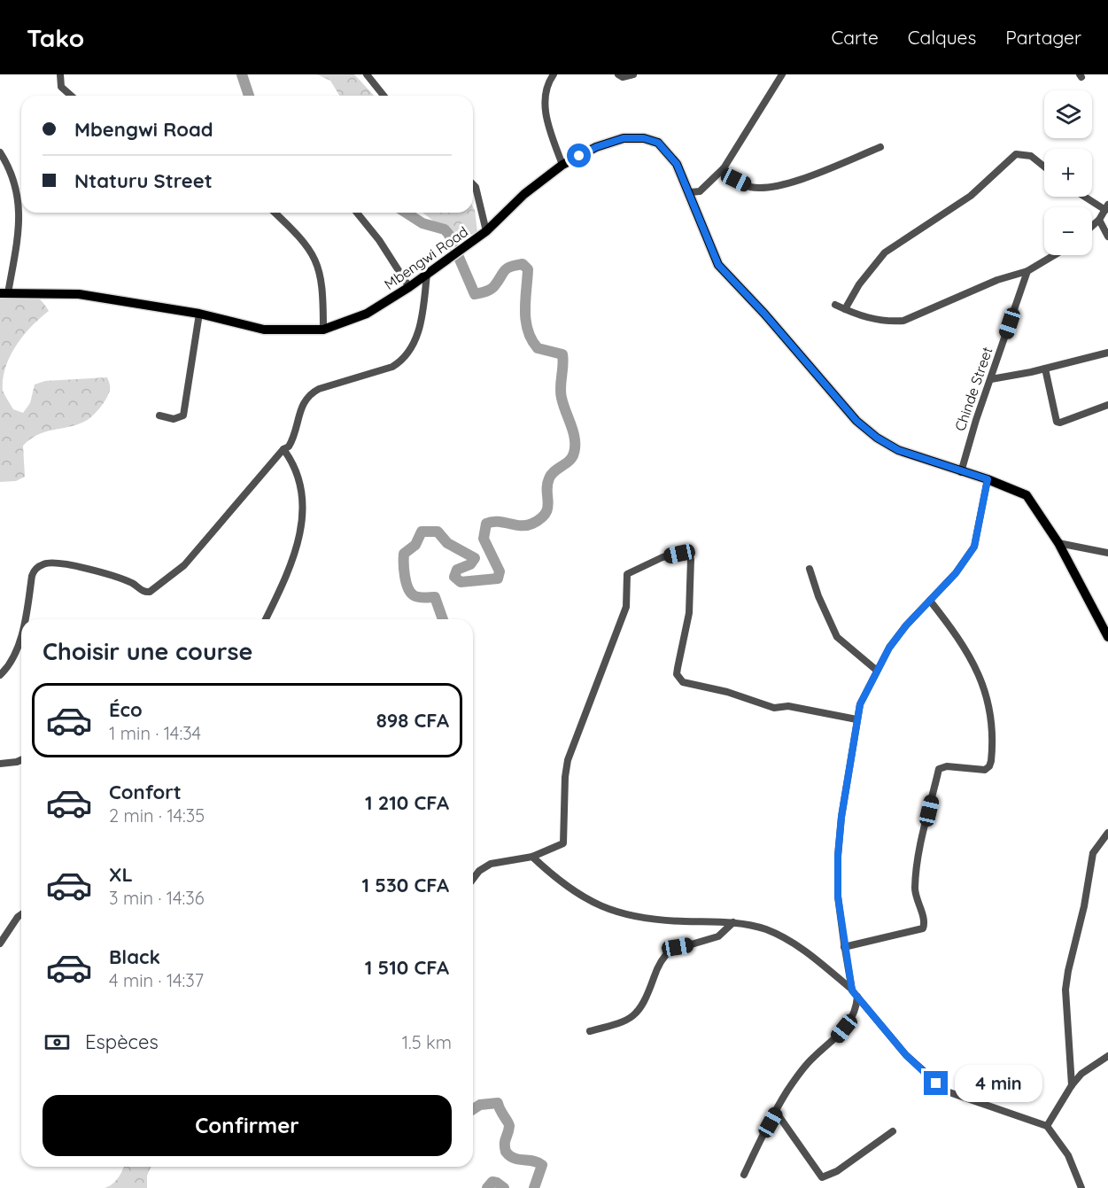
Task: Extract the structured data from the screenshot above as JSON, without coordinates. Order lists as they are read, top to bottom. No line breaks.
{"streets":{"main road":["Mbengwi Road"],"street":["Chinde Street"]},"crossings":[["Mbengwi Road","Chinde Street"]],"page":{"header":"Tako","nav":["Carte","Calques","Partager"],"map_buttons":["+","−"],"banner":["Mbengwi Road","Ntaturu Street"],"heading":"Choisir une course","list":[{"name":"Éco","note":"1 min · 14:34","value":"898 CFA"},{"name":"Confort","note":"2 min · 14:35","value":"1 210 CFA"},{"name":"XL","note":"3 min · 14:36","value":"1 530 CFA"},{"name":"Black","note":"4 min · 14:37","value":"1 510 CFA"}],"pay":["Espèces","1.5 km"],"bubble":"4 min","buttons":"Confirmer"}}
